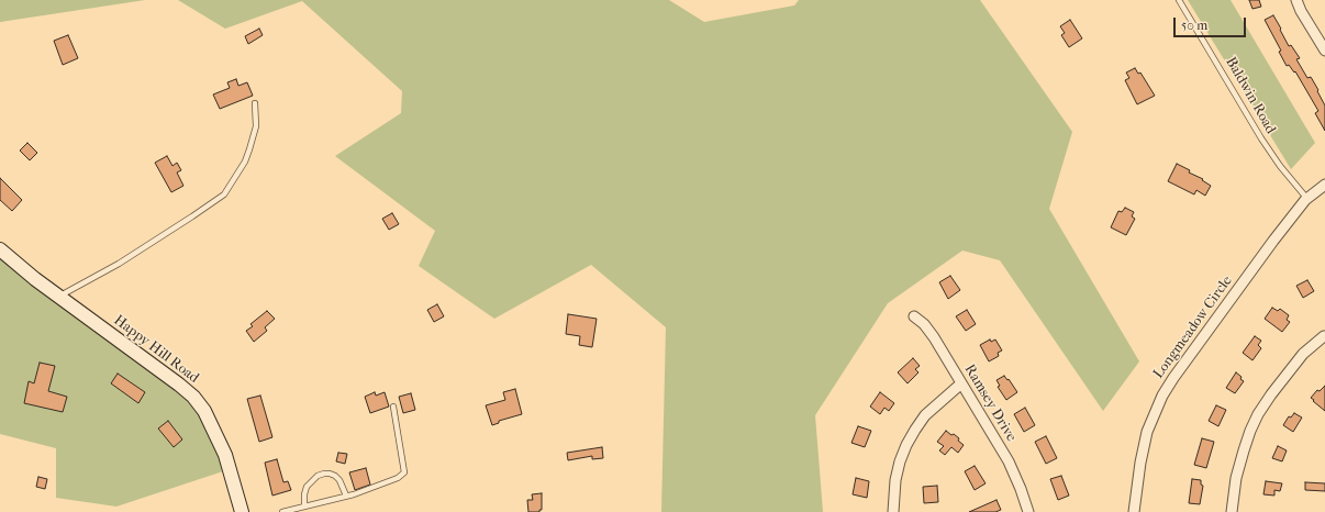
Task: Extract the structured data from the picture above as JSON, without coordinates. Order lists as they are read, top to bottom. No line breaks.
{"streets":{"street":["Longmeadow Circle","Happy Hill Road","Ramsey Drive"],"lane":["Baldwin Road"]},"crossings":[["Baldwin Road","Longmeadow Circle"]],"scale_bar":"50 m"}
